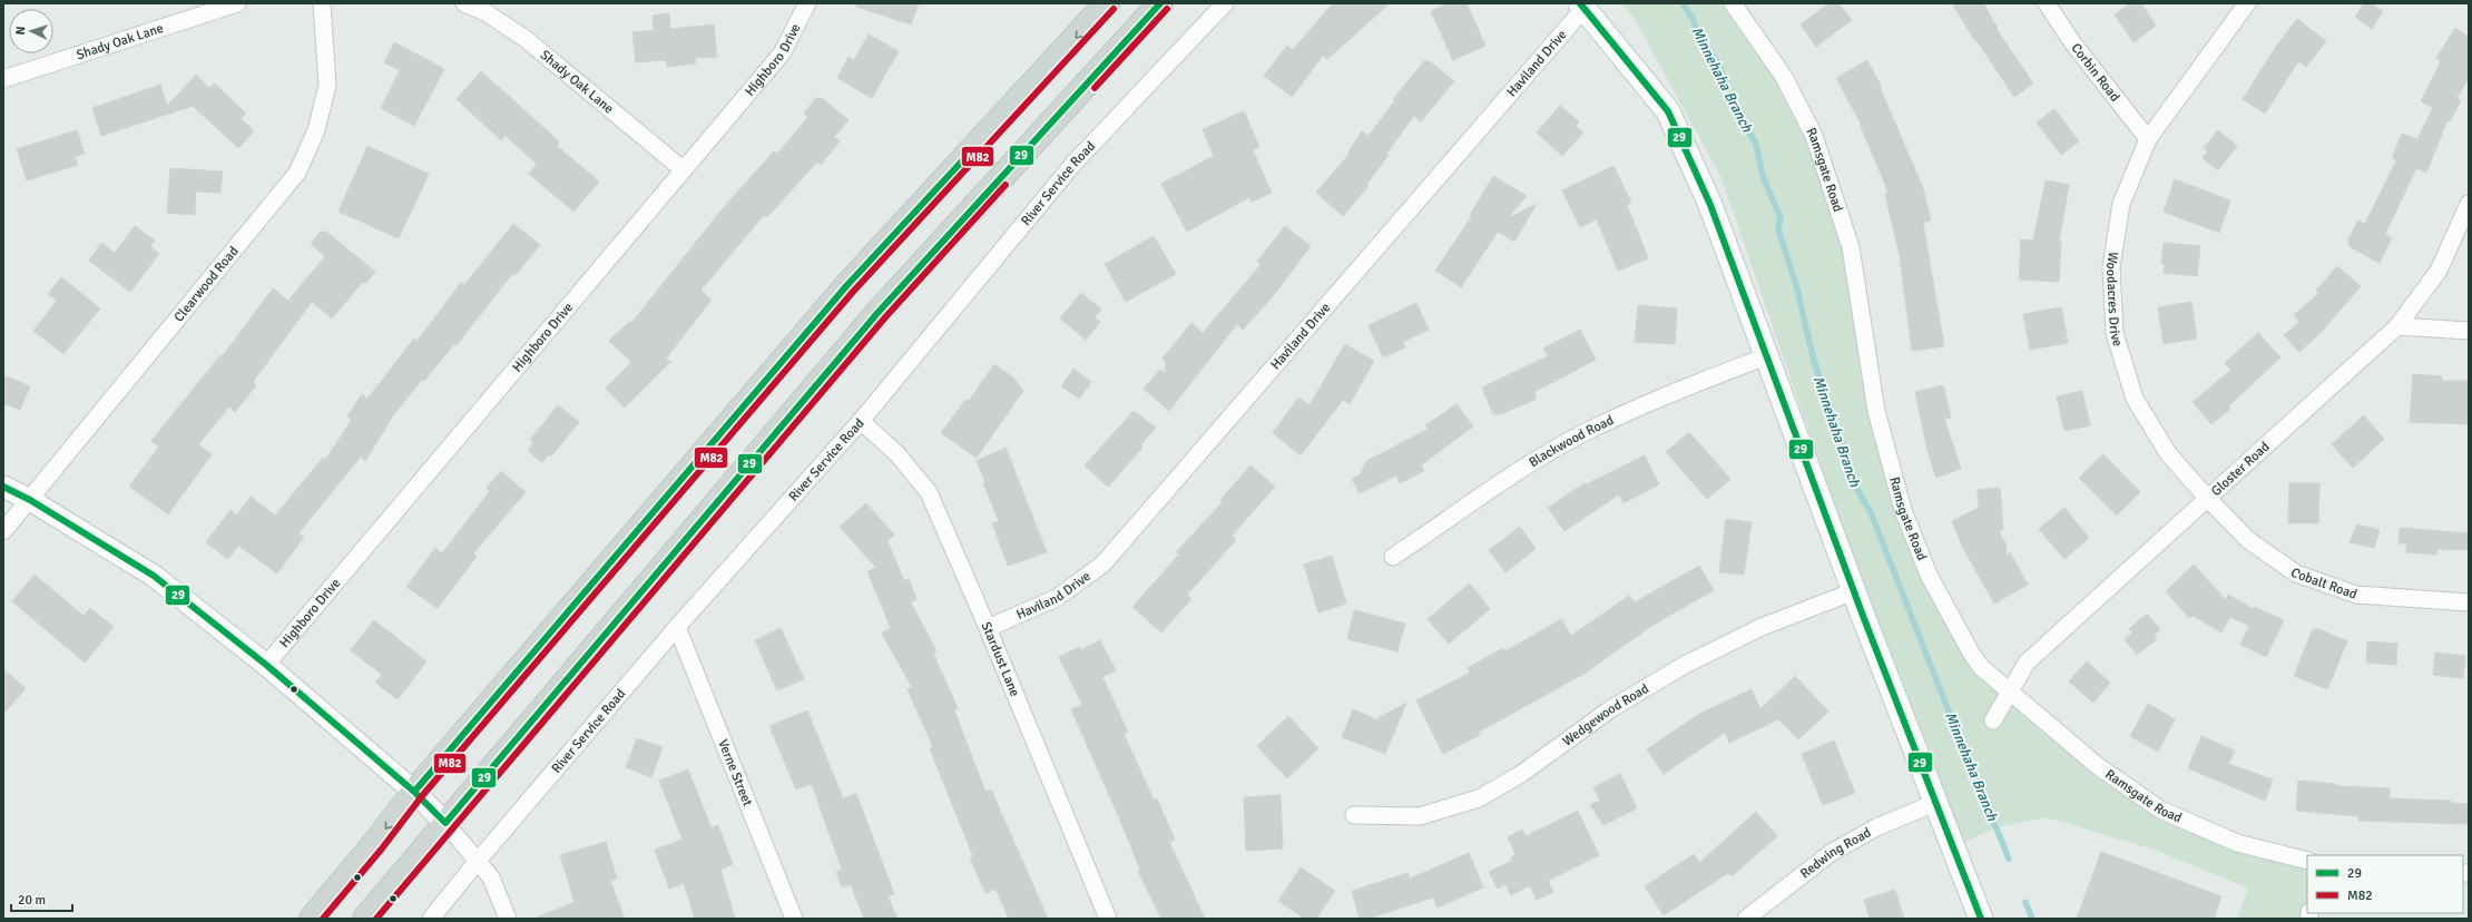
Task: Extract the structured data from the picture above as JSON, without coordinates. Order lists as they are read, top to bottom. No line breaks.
{"streets":{"street":["Shady Oak Lane","Highboro Drive","Haviland Drive","Corbin Road","Ramsgate Road","River Service Road","Clearwood Road","Woodacres Drive","Blackwood Road","Gloster Road","Cobalt Road","Stardust Lane","Wedgewood Road","Verne Street","Redwing Road"]},"crossings":[["Shady Oak Lane","Highboro Drive"],["Haviland Drive","Stardust Lane"],["Corbin Road","Woodacres Drive"],["Ramsgate Road","Gloster Road"],["River Service Road","Stardust Lane"],["River Service Road","Verne Street"],["Woodacres Drive","Gloster Road"],["Woodacres Drive","Cobalt Road"],["Gloster Road","Cobalt Road"]],"water":["Minnehaha Branch"],"lines":["transit line 29","transit line M82"],"legend":["29","M82"],"scale_bar":"20 m","north":"left"}
